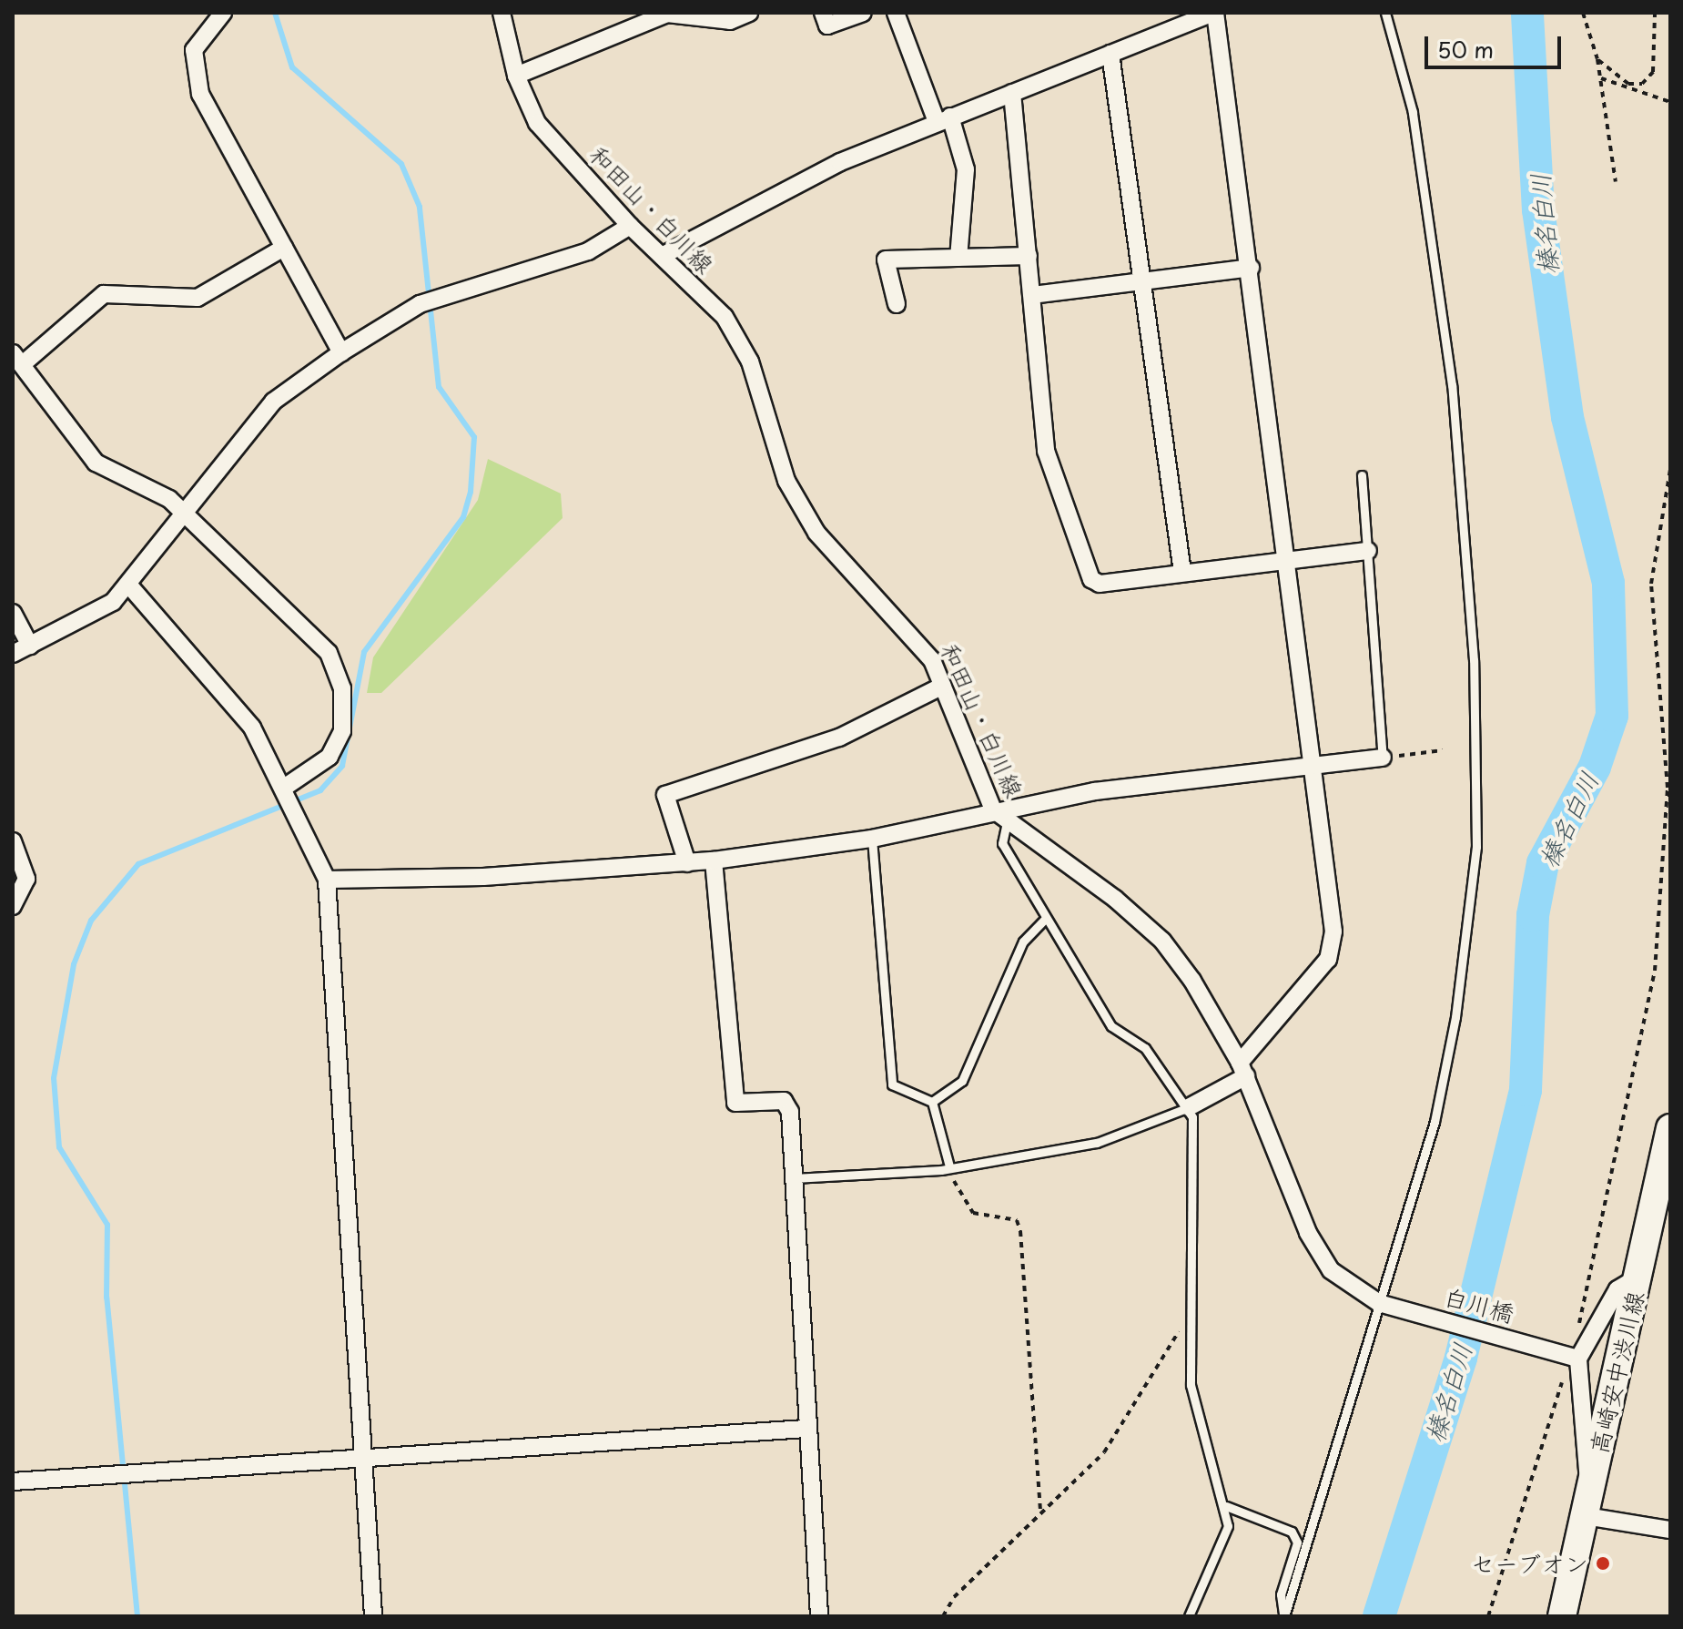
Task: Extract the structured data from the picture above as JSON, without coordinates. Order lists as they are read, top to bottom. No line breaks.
{"streets":{"main road":["高崎安中渋川線"],"street":["和田山・白川線","白川橋"]},"crossings":[["和田山・白川線","白川橋"]],"water":["榛名白川"],"places":["セーブオン"],"scale_bar":"50 m"}
